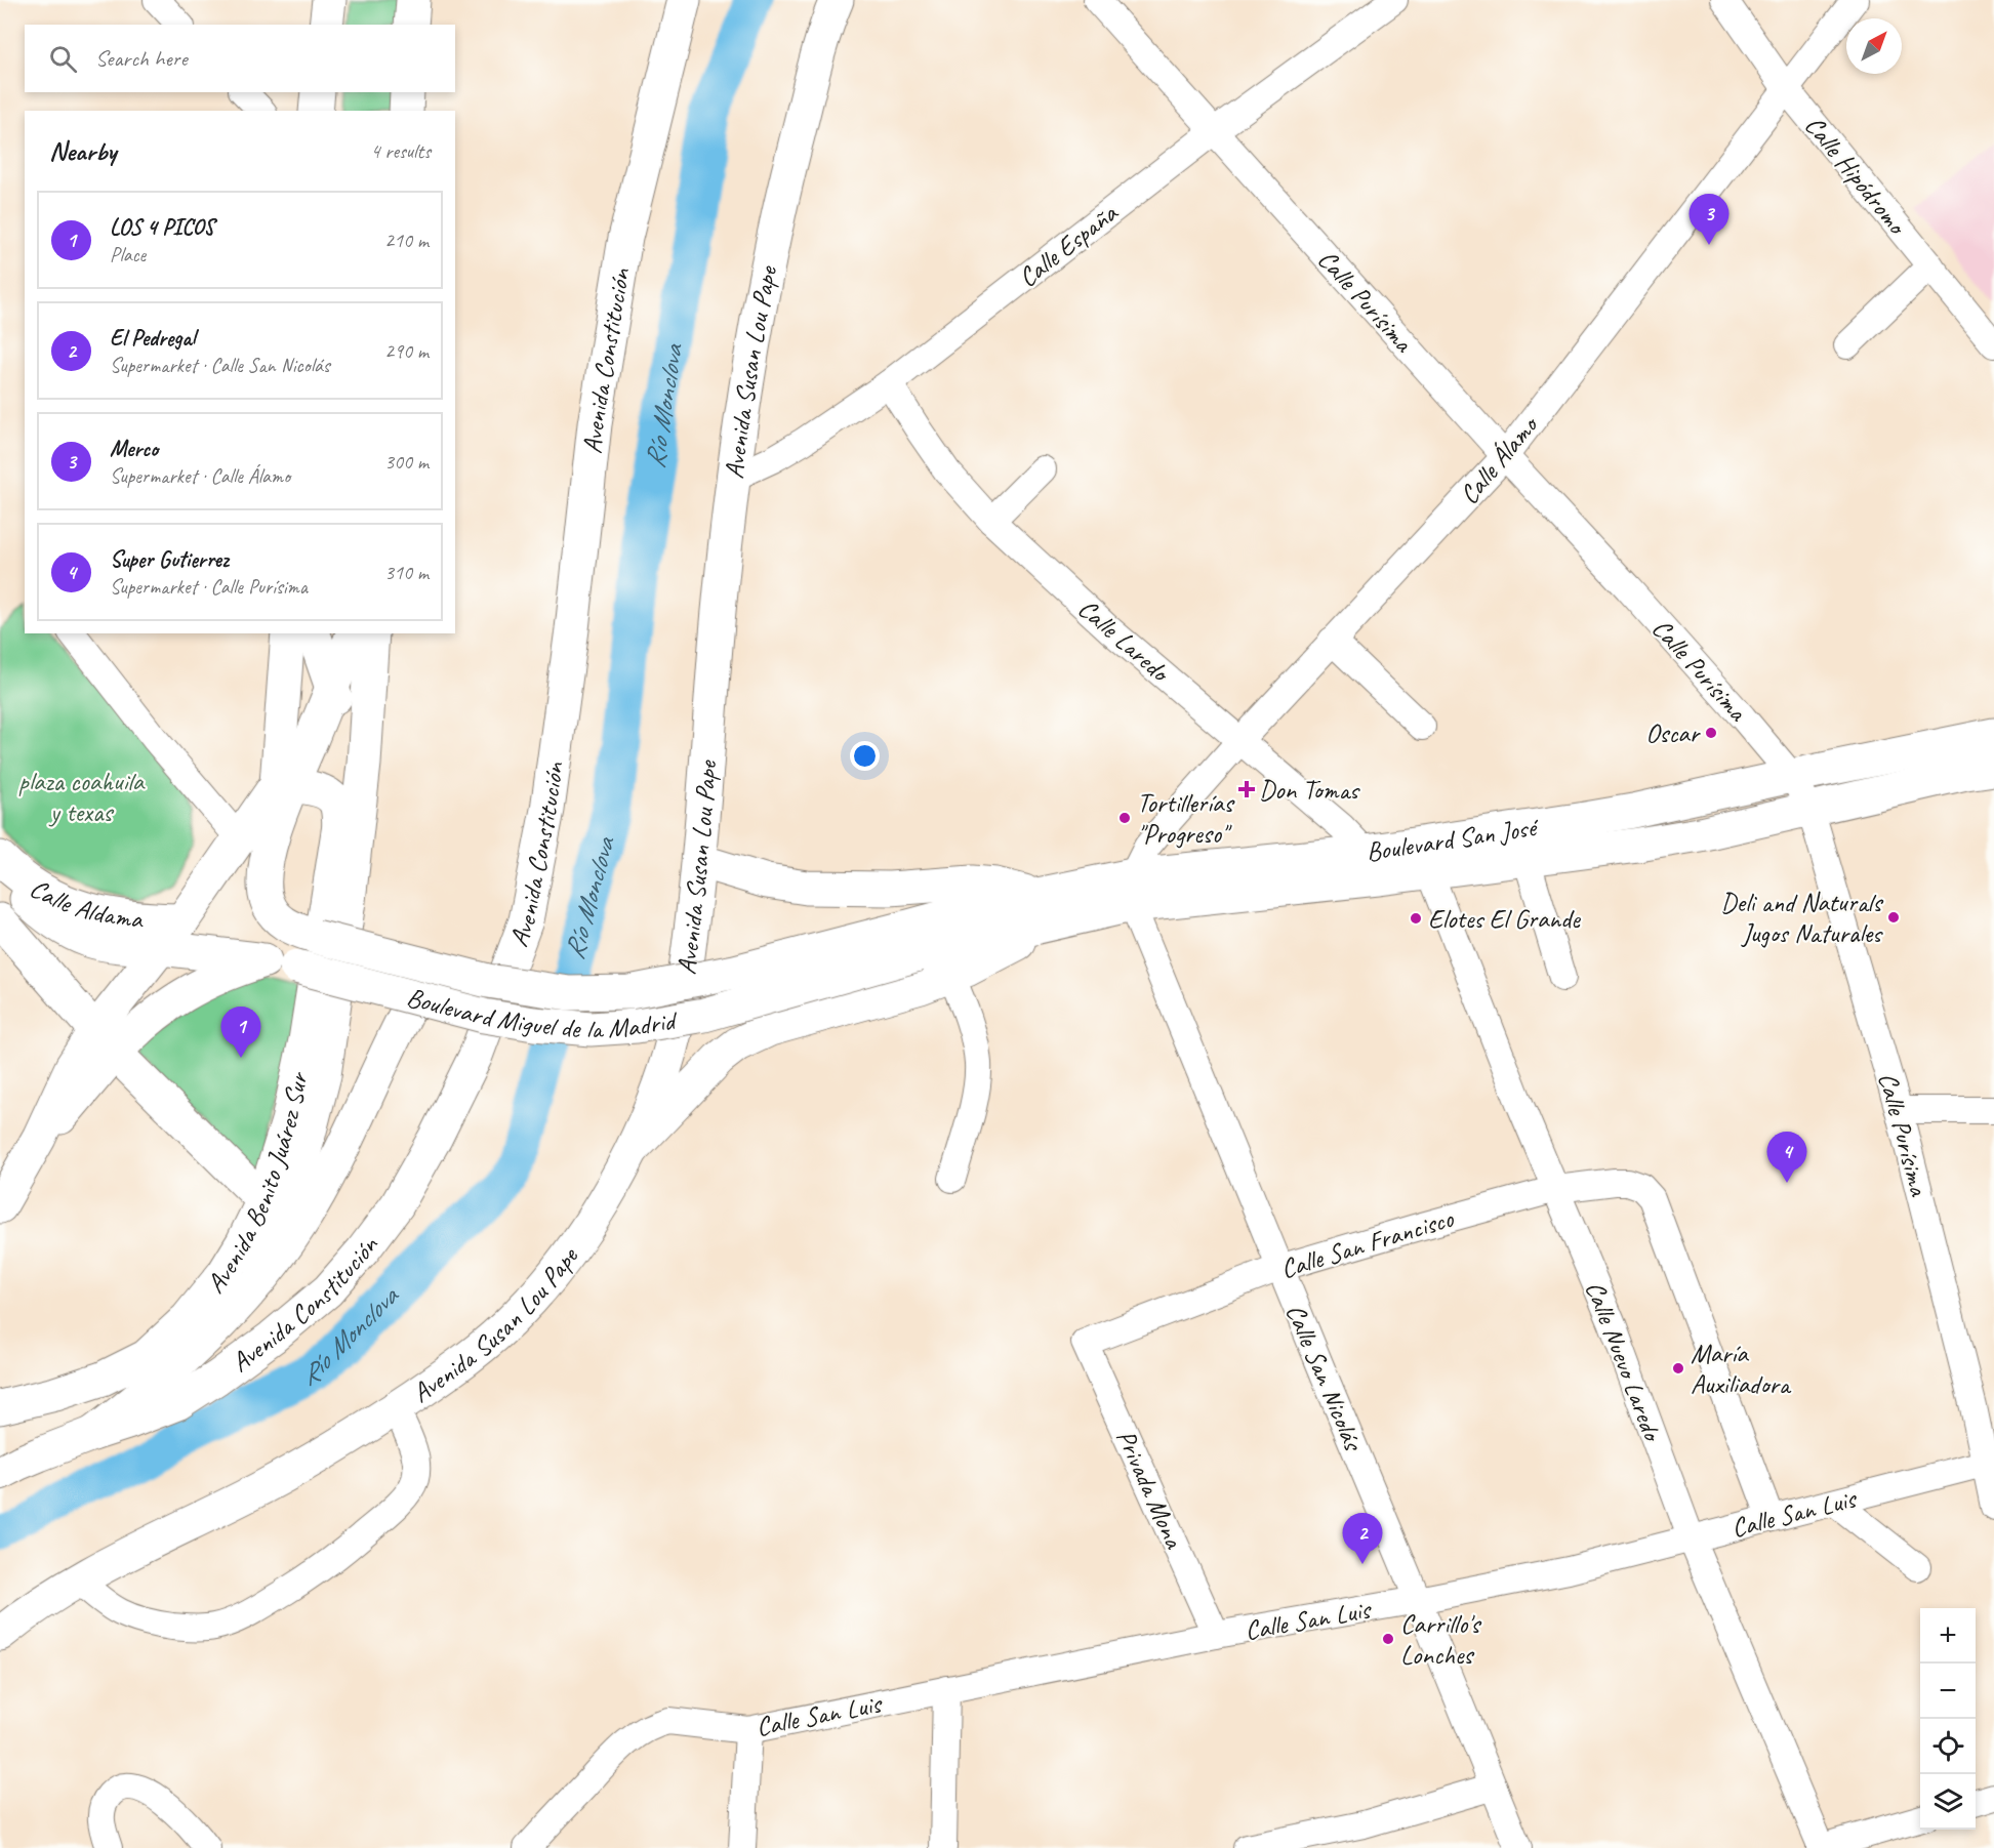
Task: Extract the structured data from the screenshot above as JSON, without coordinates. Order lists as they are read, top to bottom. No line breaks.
{"streets":{"main road":["Avenida Constitución","Avenida Susan Lou Pape","Boulevard San José","Calle Aldama","Boulevard Miguel de la Madrid","Avenida Benito Juárez Sur"],"street":["Calle Hipódromo","Calle España","Calle Purísima","Calle Álamo","Calle Laredo","Calle San Francisco","Calle Nuevo Laredo","Calle San Nicolás","Privada Mona","Calle San Luis"]},"crossings":[["Calle Hipódromo","Calle Álamo"],["Calle España","Calle Purísima"],["Calle España","Avenida Susan Lou Pape"],["Calle España","Calle Laredo"],["Calle Purísima","Calle Álamo"],["Calle Purísima","Boulevard San José"],["Calle Purísima","Calle San Luis"],["Calle Álamo","Calle Laredo"],["Calle Álamo","Boulevard San José"],["Calle Álamo","Calle San Nicolás"],["Calle Laredo","Boulevard San José"],["Boulevard San José","Boulevard Miguel de la Madrid"],["Boulevard San José","Calle Nuevo Laredo"],["Boulevard San José","Calle San Nicolás"],["Calle San Francisco","Calle Nuevo Laredo"],["Calle San Francisco","Calle San Nicolás"],["Calle San Francisco","Privada Mona"],["Calle San Francisco","Calle San Luis"],["Calle Nuevo Laredo","Calle San Luis"],["Calle San Nicolás","Calle San Luis"],["Privada Mona","Calle San Luis"]],"water":["Río Monclova"],"parks":["plaza coahuila y texas"],"places":{"other":["Oscar","Tortillerías \"Progreso\"","Deli and Naturals Jugos Naturales","Elotes El Grande","María Auxiliadora","Carrillo's Lonches"],"health":["Don Tomas"]},"north":"top right","page":{"search":"Search here","heading":["Nearby","4 results"],"list":[{"mark":"1","name":"LOS 4 PICOS","note":"Place","value":"210 m"},{"mark":"2","name":"El Pedregal","note":"Supermarket · Calle San Nicolás","value":"290 m"},{"mark":"3","name":"Merco","note":"Supermarket · Calle Álamo","value":"300 m"},{"mark":"4","name":"Super Gutierrez","note":"Supermarket · Calle Purísima","value":"310 m"}],"pins":["3","1","4","2"],"map_buttons":["+","−"]}}
